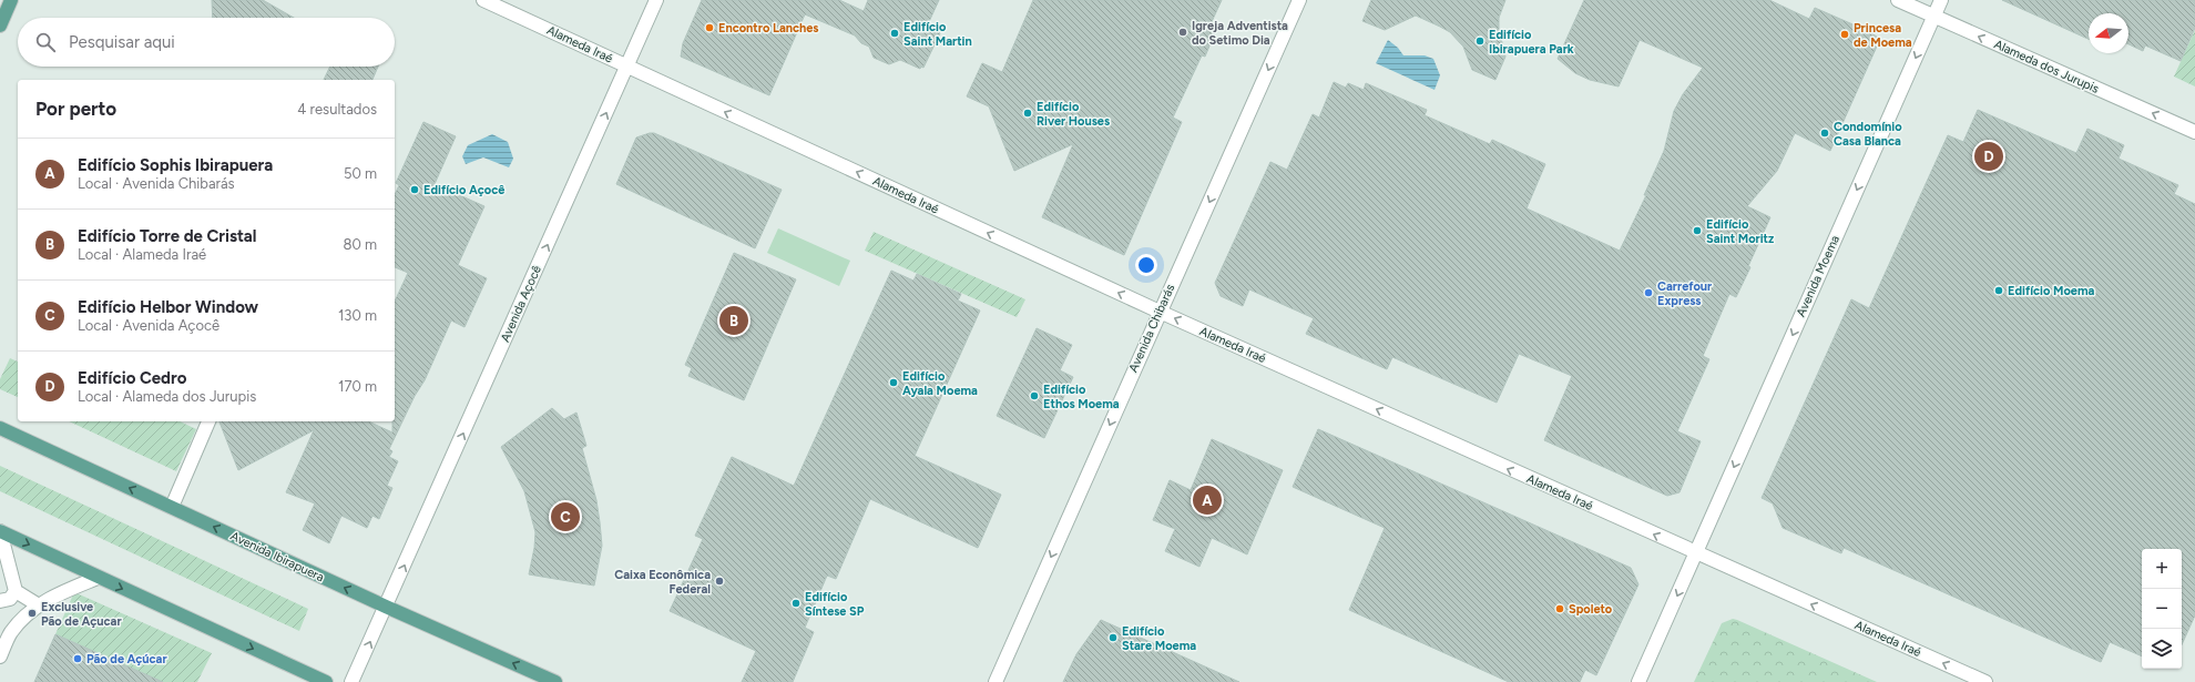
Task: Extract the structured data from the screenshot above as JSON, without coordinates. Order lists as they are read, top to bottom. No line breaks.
{"streets":{"main road":["Avenida Ibirapuera"],"street":["Alameda Iraé","Alameda dos Jurupis","Avenida Moema","Avenida Açocê","Avenida Chibarás"]},"crossings":[["Alameda Iraé","Avenida Moema"],["Alameda Iraé","Avenida Açocê"],["Alameda Iraé","Avenida Chibarás"],["Alameda dos Jurupis","Avenida Moema"],["Avenida Açocê","Avenida Ibirapuera"]],"one_way":["Alameda Iraé","Alameda dos Jurupis","Avenida Moema","Avenida Açocê","Avenida Chibarás"],"places":["Encontro Lanches","Igreja Adventista do Setimo Dia","Edifício Saint Martin","Princesa de Moema","Edifício Ibirapuera Park","Edifício River Houses","Condomínio Casa Blanca","Edifício Açocê","Edifício Saint Moritz","Edifício Moema","Carrefour Express","Edifício Ayala Moema","Edifício Ethos Moema","Caixa Econômica Federal","Edifício Síntese SP","Spoleto","Exclusive Pão de Açucar","Edifício Stare Moema","Pão de Açúcar"],"north":"left","page":{"search":"Pesquisar aqui","heading":["Por perto","4 resultados"],"list":[{"mark":"A","name":"Edifício Sophis Ibirapuera","note":"Local · Avenida Chibarás","value":"50 m"},{"mark":"B","name":"Edifício Torre de Cristal","note":"Local · Alameda Iraé","value":"80 m"},{"mark":"C","name":"Edifício Helbor Window","note":"Local · Avenida Açocê","value":"130 m"},{"mark":"D","name":"Edifício Cedro","note":"Local · Alameda dos Jurupis","value":"170 m"}],"pins":["D","B","A","C"],"map_buttons":["+","−"]}}
